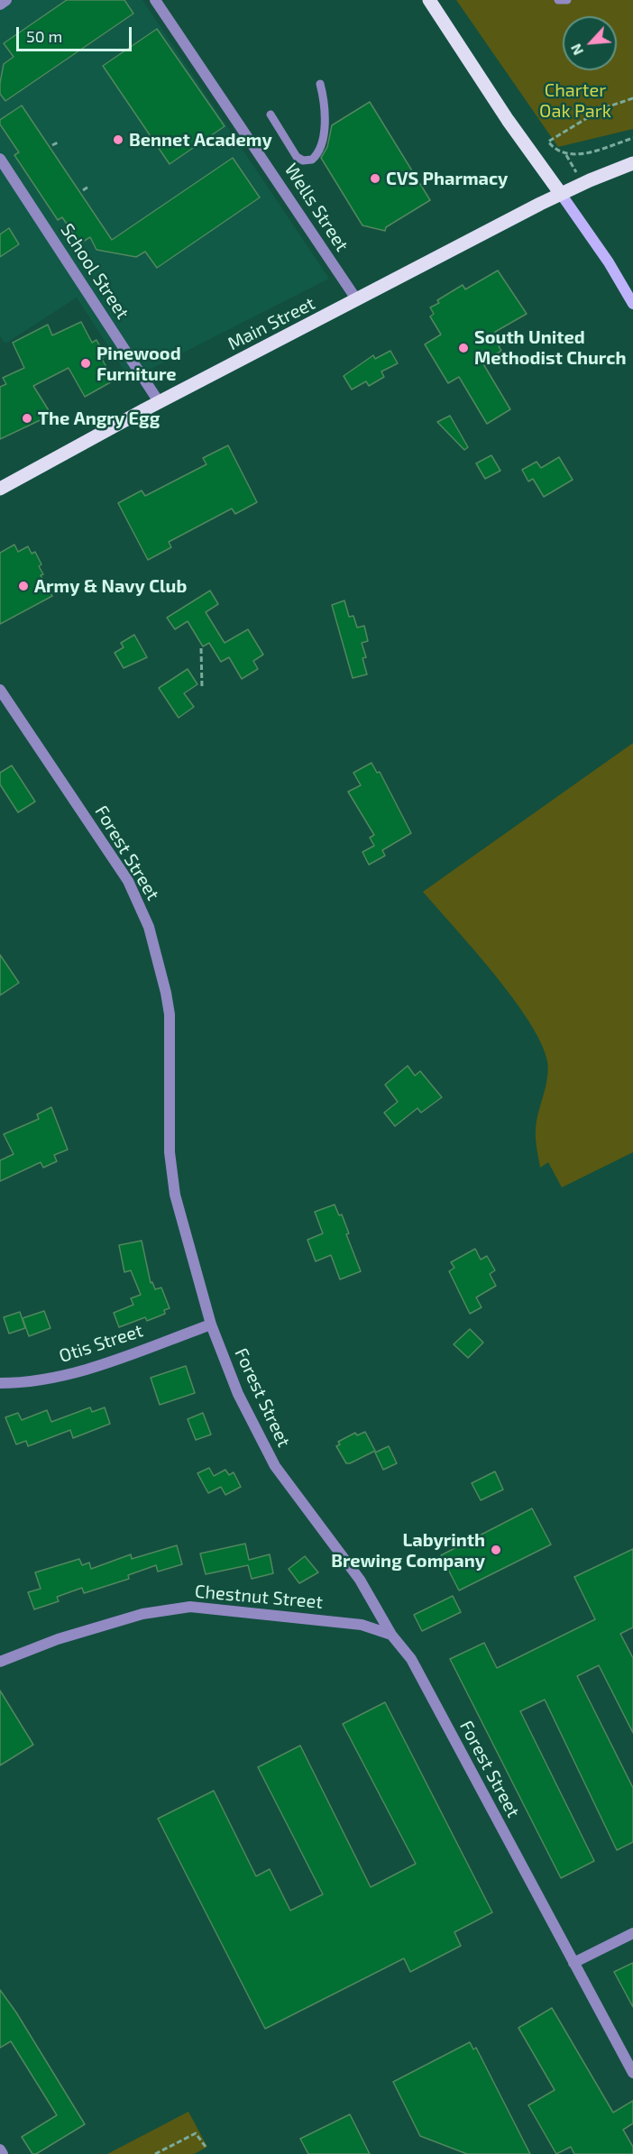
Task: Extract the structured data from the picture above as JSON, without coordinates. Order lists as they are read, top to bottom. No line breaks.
{"streets":{"main road":["Main Street"],"street":["Wells Street","School Street","Forest Street","Otis Street","Chestnut Street"]},"crossings":[["Wells Street","Main Street"],["School Street","Main Street"],["Forest Street","Otis Street"],["Forest Street","Chestnut Street"]],"parks":["Charter Oak Park"],"places":["Bennet Academy","CVS Pharmacy","South United Methodist Church","Pinewood Furniture","The Angry Egg","Army & Navy Club","Labyrinth Brewing Company"],"scale_bar":"50 m","north":"bottom left"}
